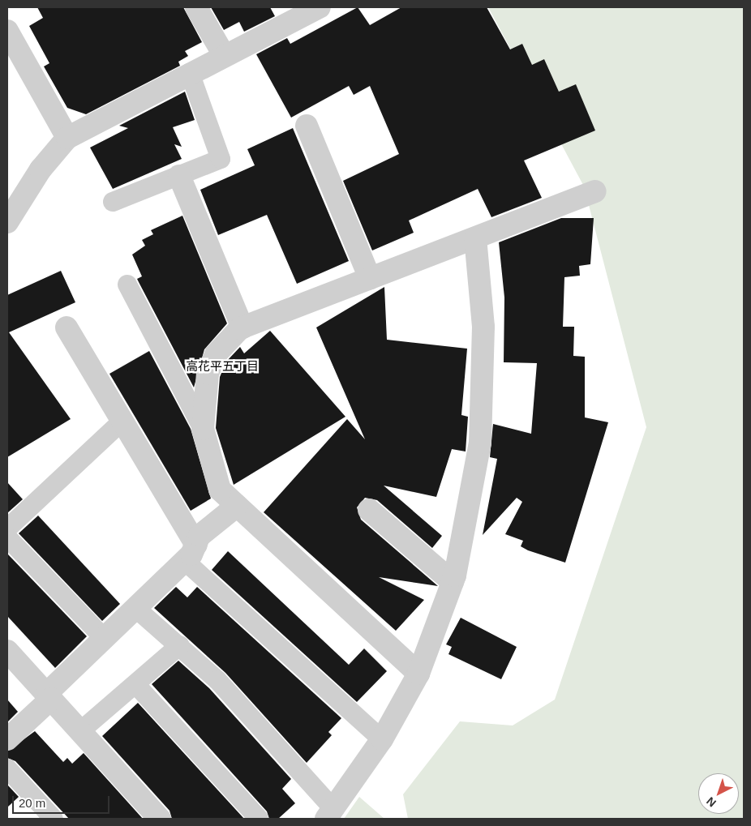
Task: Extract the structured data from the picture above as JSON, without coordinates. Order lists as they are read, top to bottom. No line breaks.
{"districts":["高花平五丁目"],"scale_bar":"20 m","north":"bottom left"}
